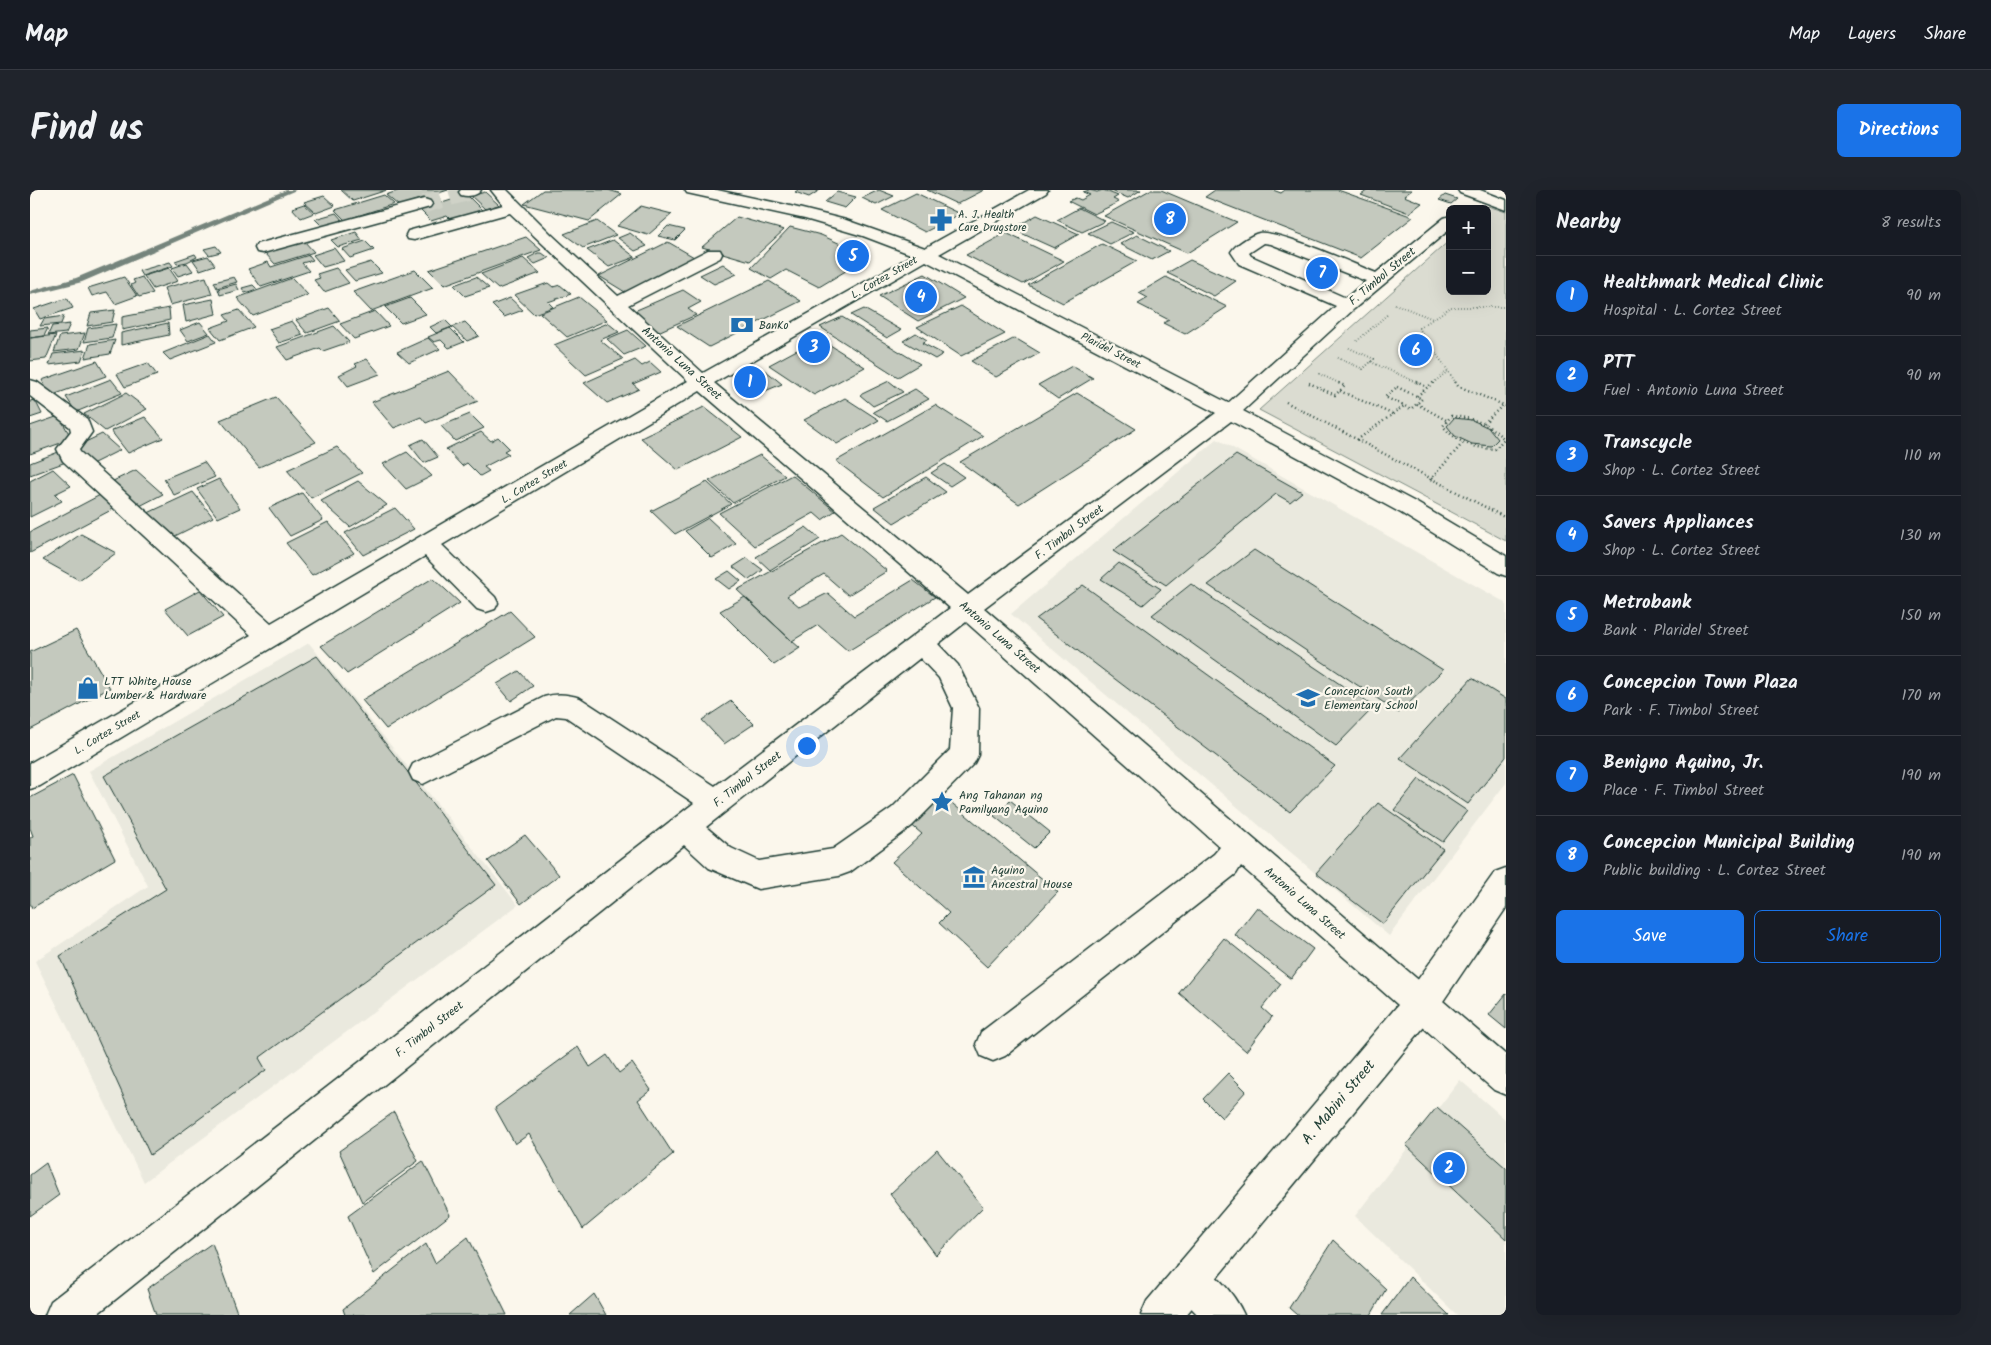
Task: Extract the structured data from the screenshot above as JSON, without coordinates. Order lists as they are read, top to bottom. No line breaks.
{"streets":{"street":["F. Timbol Street","L. Cortez Street","Plaridel Street","Antonio Luna Street","A. Mabini Street"]},"crossings":[["F. Timbol Street","Plaridel Street"],["F. Timbol Street","Antonio Luna Street"],["L. Cortez Street","Plaridel Street"],["L. Cortez Street","Antonio Luna Street"],["Antonio Luna Street","A. Mabini Street"]],"places":{"pharmacy":["A. J. Health Care Drugstore"],"bank":["BanKo"],"shop":["LTT White House Lumber & Hardware"],"school or university":["Concepcion South Elementary School"],"place":["Ang Tahanan ng Pamilyang Aquino"],"museum":["Aquino Ancestral House"]},"page":{"header":"Map","nav":["Map","Layers","Share"],"title":"Find us","buttons":["Directions",["Save","Share"]],"heading":["Nearby","8 results"],"pins":["8","5","7","4","3","6","1","2"],"map_buttons":["+","−"],"list":[{"mark":"1","name":"Healthmark Medical Clinic","note":"Hospital · L. Cortez Street","value":"90 m"},{"mark":"2","name":"PTT","note":"Fuel · Antonio Luna Street","value":"90 m"},{"mark":"3","name":"Transcycle","note":"Shop · L. Cortez Street","value":"110 m"},{"mark":"4","name":"Savers Appliances","note":"Shop · L. Cortez Street","value":"130 m"},{"mark":"5","name":"Metrobank","note":"Bank · Plaridel Street","value":"150 m"},{"mark":"6","name":"Concepcion Town Plaza","note":"Park · F. Timbol Street","value":"170 m"},{"mark":"7","name":"Benigno Aquino, Jr.","note":"Place · F. Timbol Street","value":"190 m"},{"mark":"8","name":"Concepcion Municipal Building","note":"Public building · L. Cortez Street","value":"190 m"}]}}
